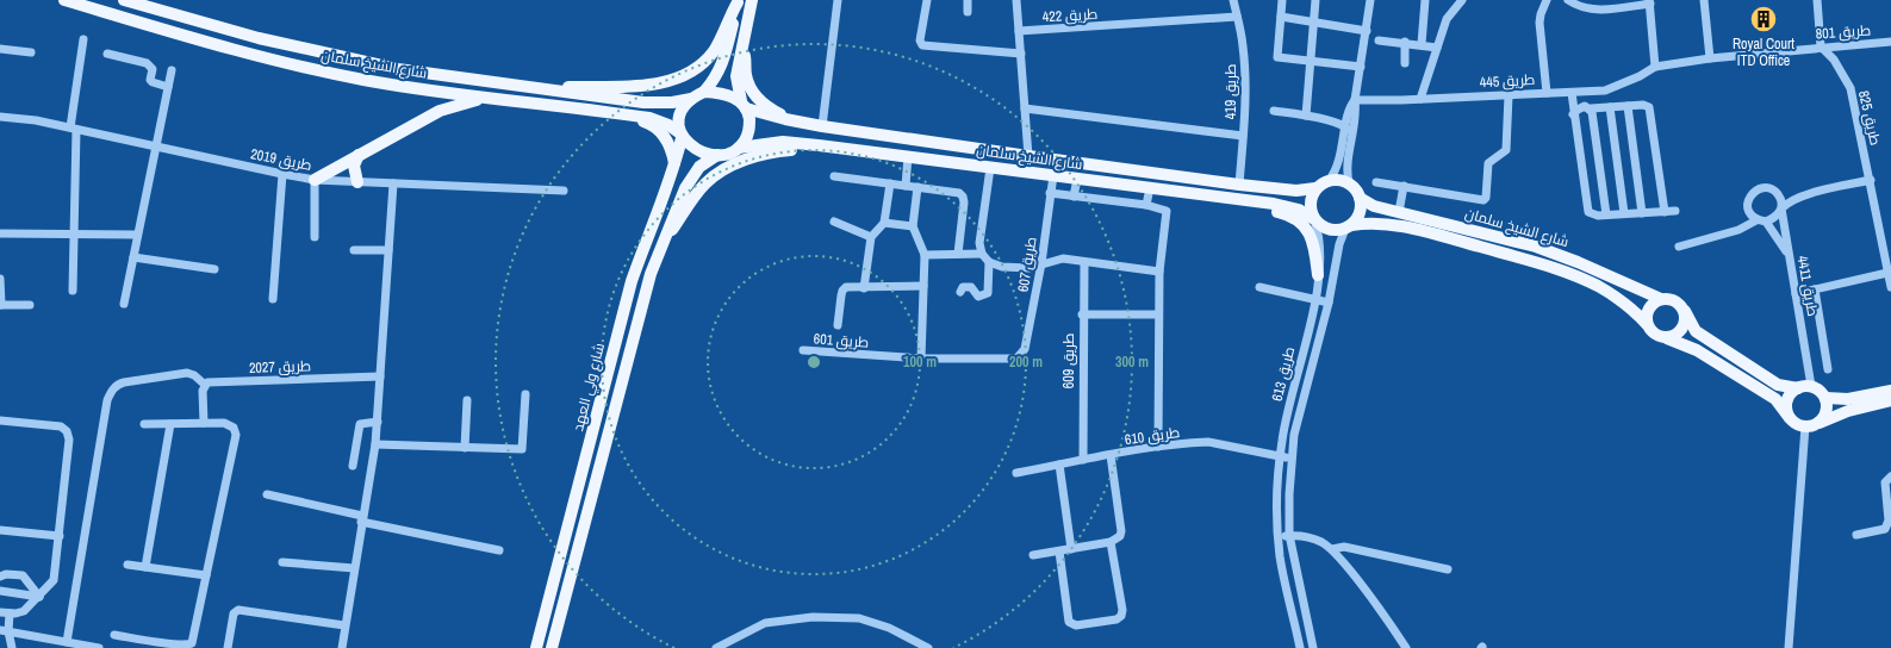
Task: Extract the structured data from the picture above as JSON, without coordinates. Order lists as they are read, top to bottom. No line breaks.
{"streets":{"main road":["شارع الشيخ سلمان","شارع ولي العهد"],"street":["طريق 422","طريق 801","طريق 445","طريق 419","طريق 825","طريق 2019","طريق 607","طريق 4411","طريق 601","طريق 609","طريق 2027","طريق 613","طريق 610"]},"crossings":[["طريق 422","طريق 419"],["طريق 801","طريق 445"],["طريق 801","طريق 825"],["شارع الشيخ سلمان","طريق 419"],["شارع الشيخ سلمان","طريق 607"],["شارع الشيخ سلمان","طريق 613"],["شارع الشيخ سلمان","شارع ولي العهد"],["طريق 607","طريق 601"],["طريق 609","طريق 610"],["طريق 613","طريق 610"]],"places":{"building":["Royal Court ITD Office"]},"rings":["100 m","200 m","300 m"]}
